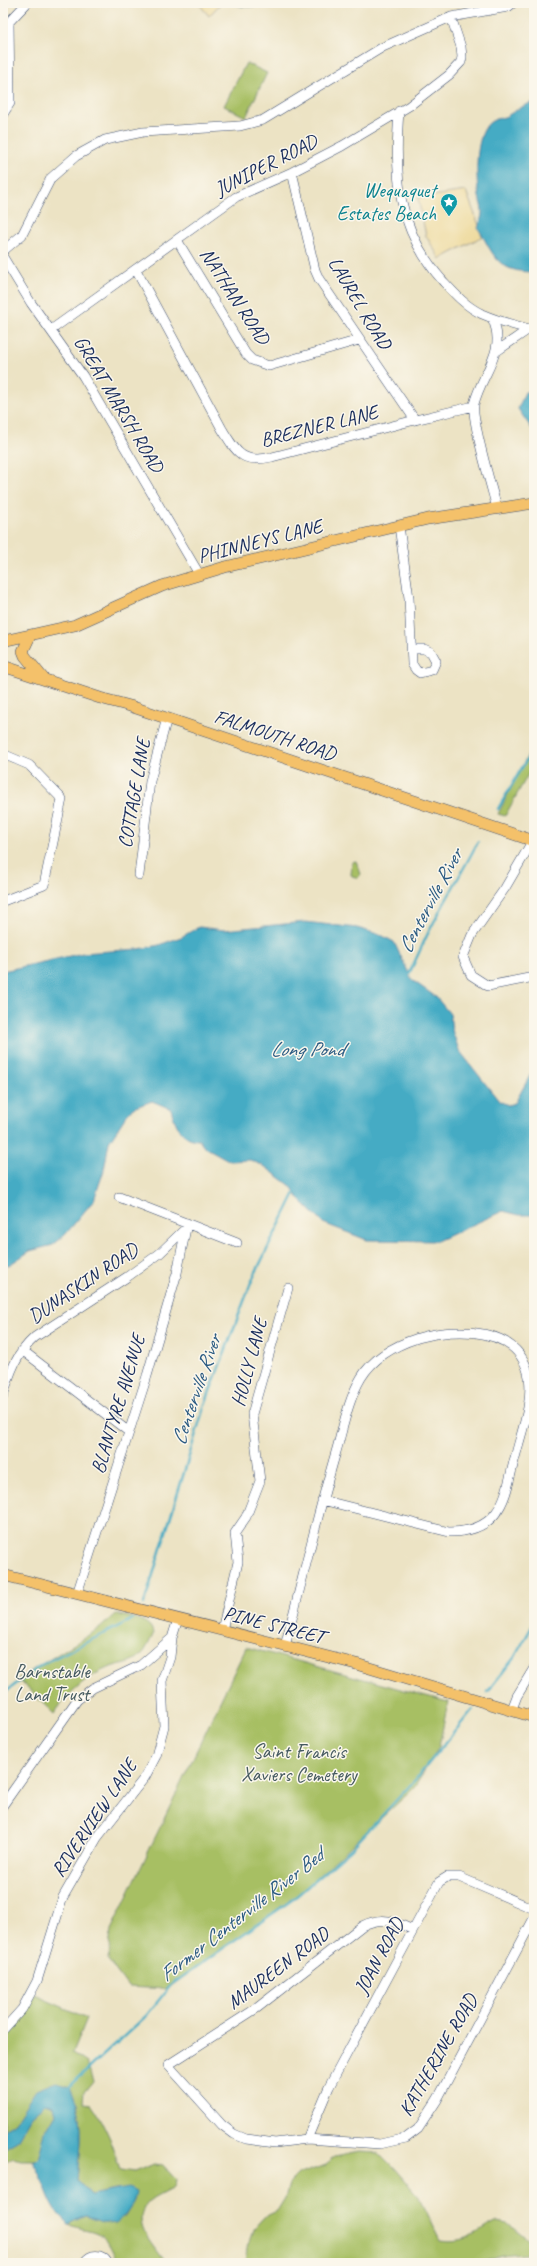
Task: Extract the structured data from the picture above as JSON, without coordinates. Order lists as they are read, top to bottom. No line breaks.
{"streets":{"main road":["PHINNEYS LANE","FALMOUTH ROAD","PINE STREET"],"street":["JUNIPER ROAD","NATHAN ROAD","LAUREL ROAD","GREAT MARSH ROAD","BREZNER LANE","COTTAGE LANE","DUNASKIN ROAD","HOLLY LANE","BLANTYRE AVENUE","RIVERVIEW LANE","JOAN ROAD","MAUREEN ROAD","KATHERINE ROAD"]},"crossings":[["JUNIPER ROAD","NATHAN ROAD"],["JUNIPER ROAD","LAUREL ROAD"],["JUNIPER ROAD","GREAT MARSH ROAD"],["JUNIPER ROAD","BREZNER LANE"],["NATHAN ROAD","LAUREL ROAD"],["LAUREL ROAD","BREZNER LANE"],["GREAT MARSH ROAD","PHINNEYS LANE"],["FALMOUTH ROAD","COTTAGE LANE"],["DUNASKIN ROAD","BLANTYRE AVENUE"],["HOLLY LANE","PINE STREET"],["BLANTYRE AVENUE","PINE STREET"],["PINE STREET","RIVERVIEW LANE"],["JOAN ROAD","MAUREEN ROAD"],["JOAN ROAD","KATHERINE ROAD"],["MAUREEN ROAD","KATHERINE ROAD"]],"water":["Centerville River","Long Pond","Former Centerville River Bed"],"parks":["Barnstable Land Trust","Saint Francis Xaviers Cemetery"],"places":{"place":["Wequaquet Estates Beach"]}}
